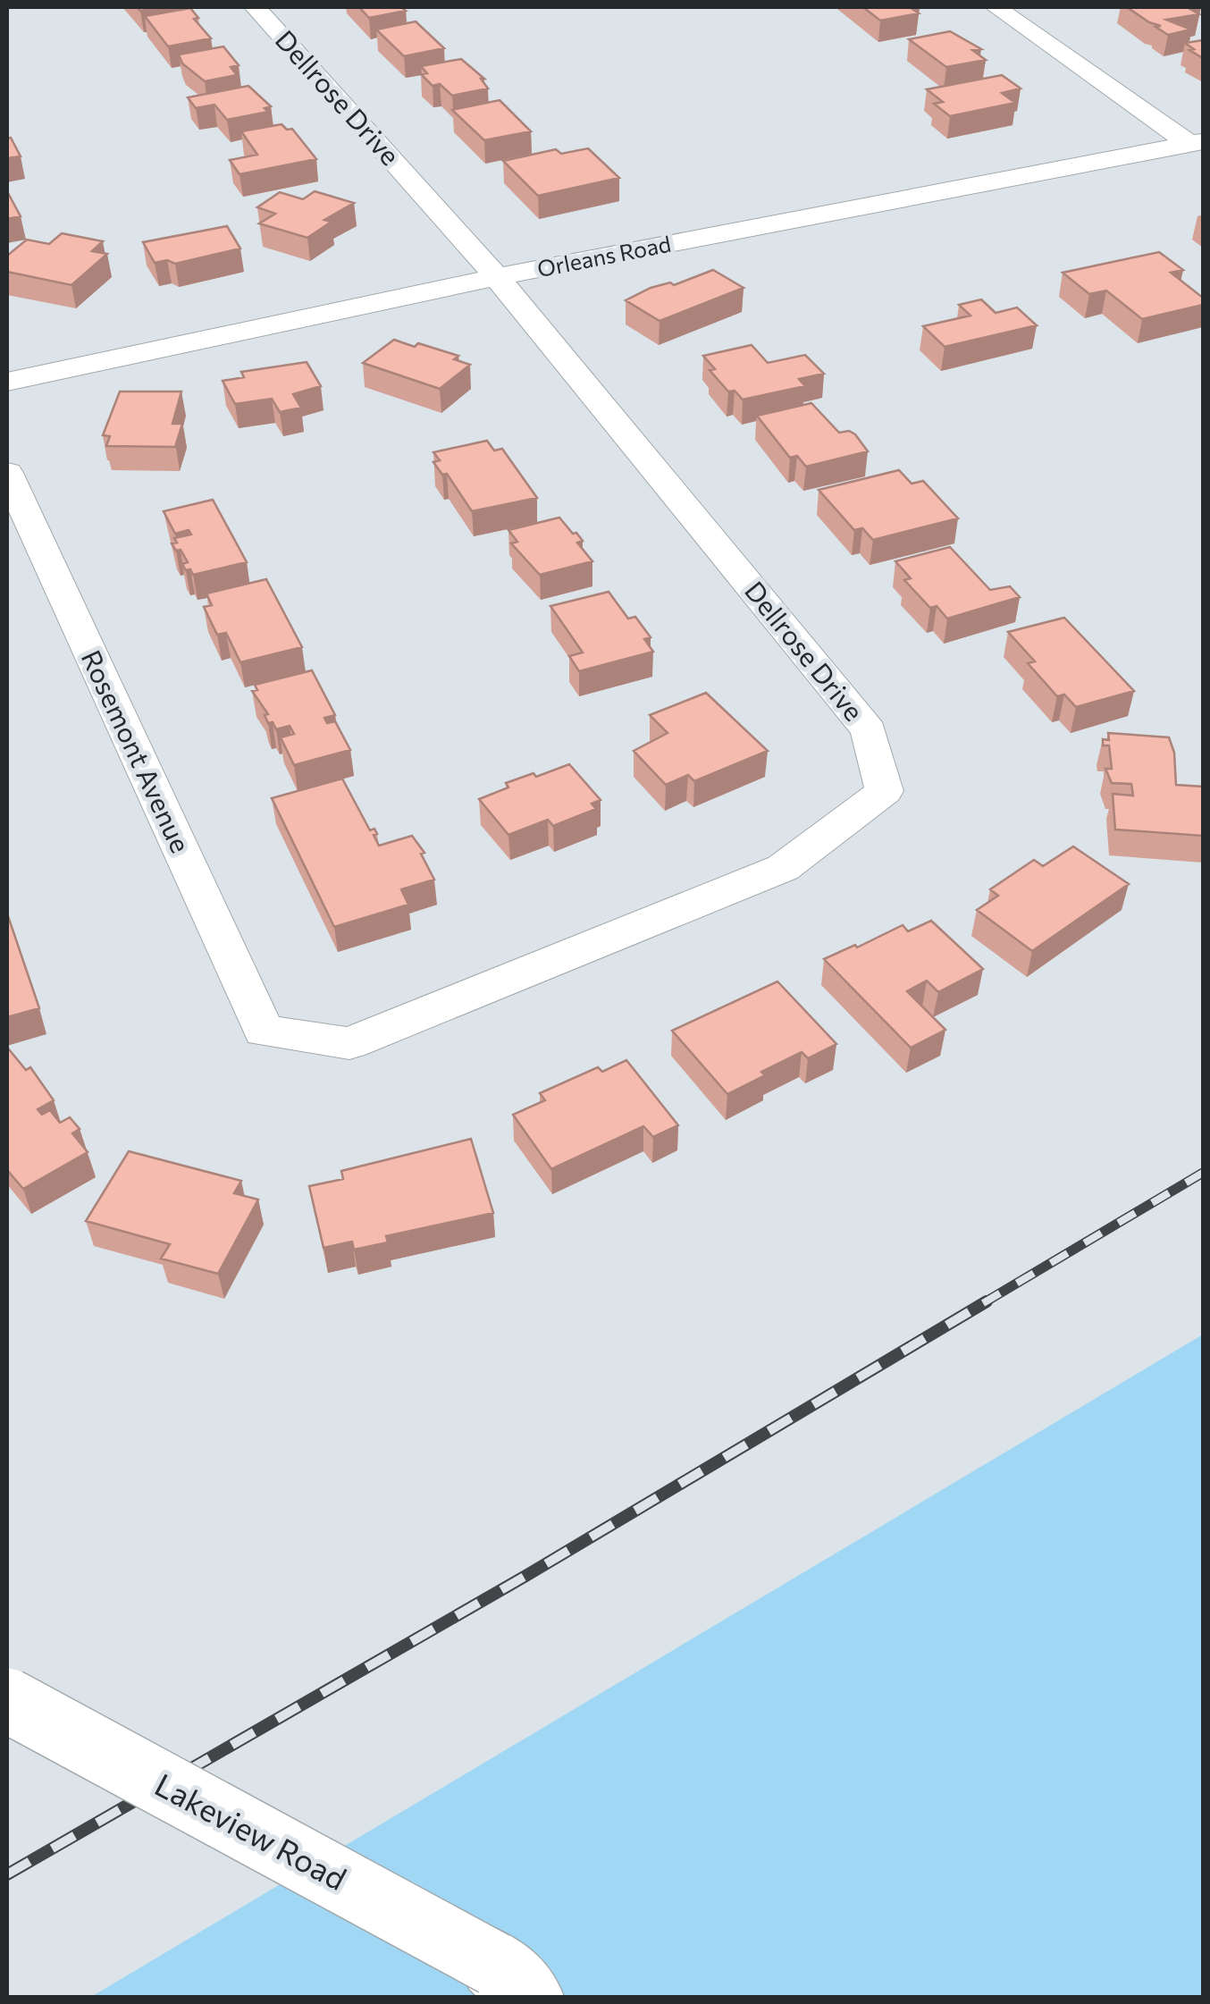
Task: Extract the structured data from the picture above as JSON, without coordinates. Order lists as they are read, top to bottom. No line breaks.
{"streets":{"street":["Dellrose Drive","Orleans Road","Rosemont Avenue","Lakeview Road"]},"crossings":[["Dellrose Drive","Orleans Road"],["Dellrose Drive","Rosemont Avenue"]]}
